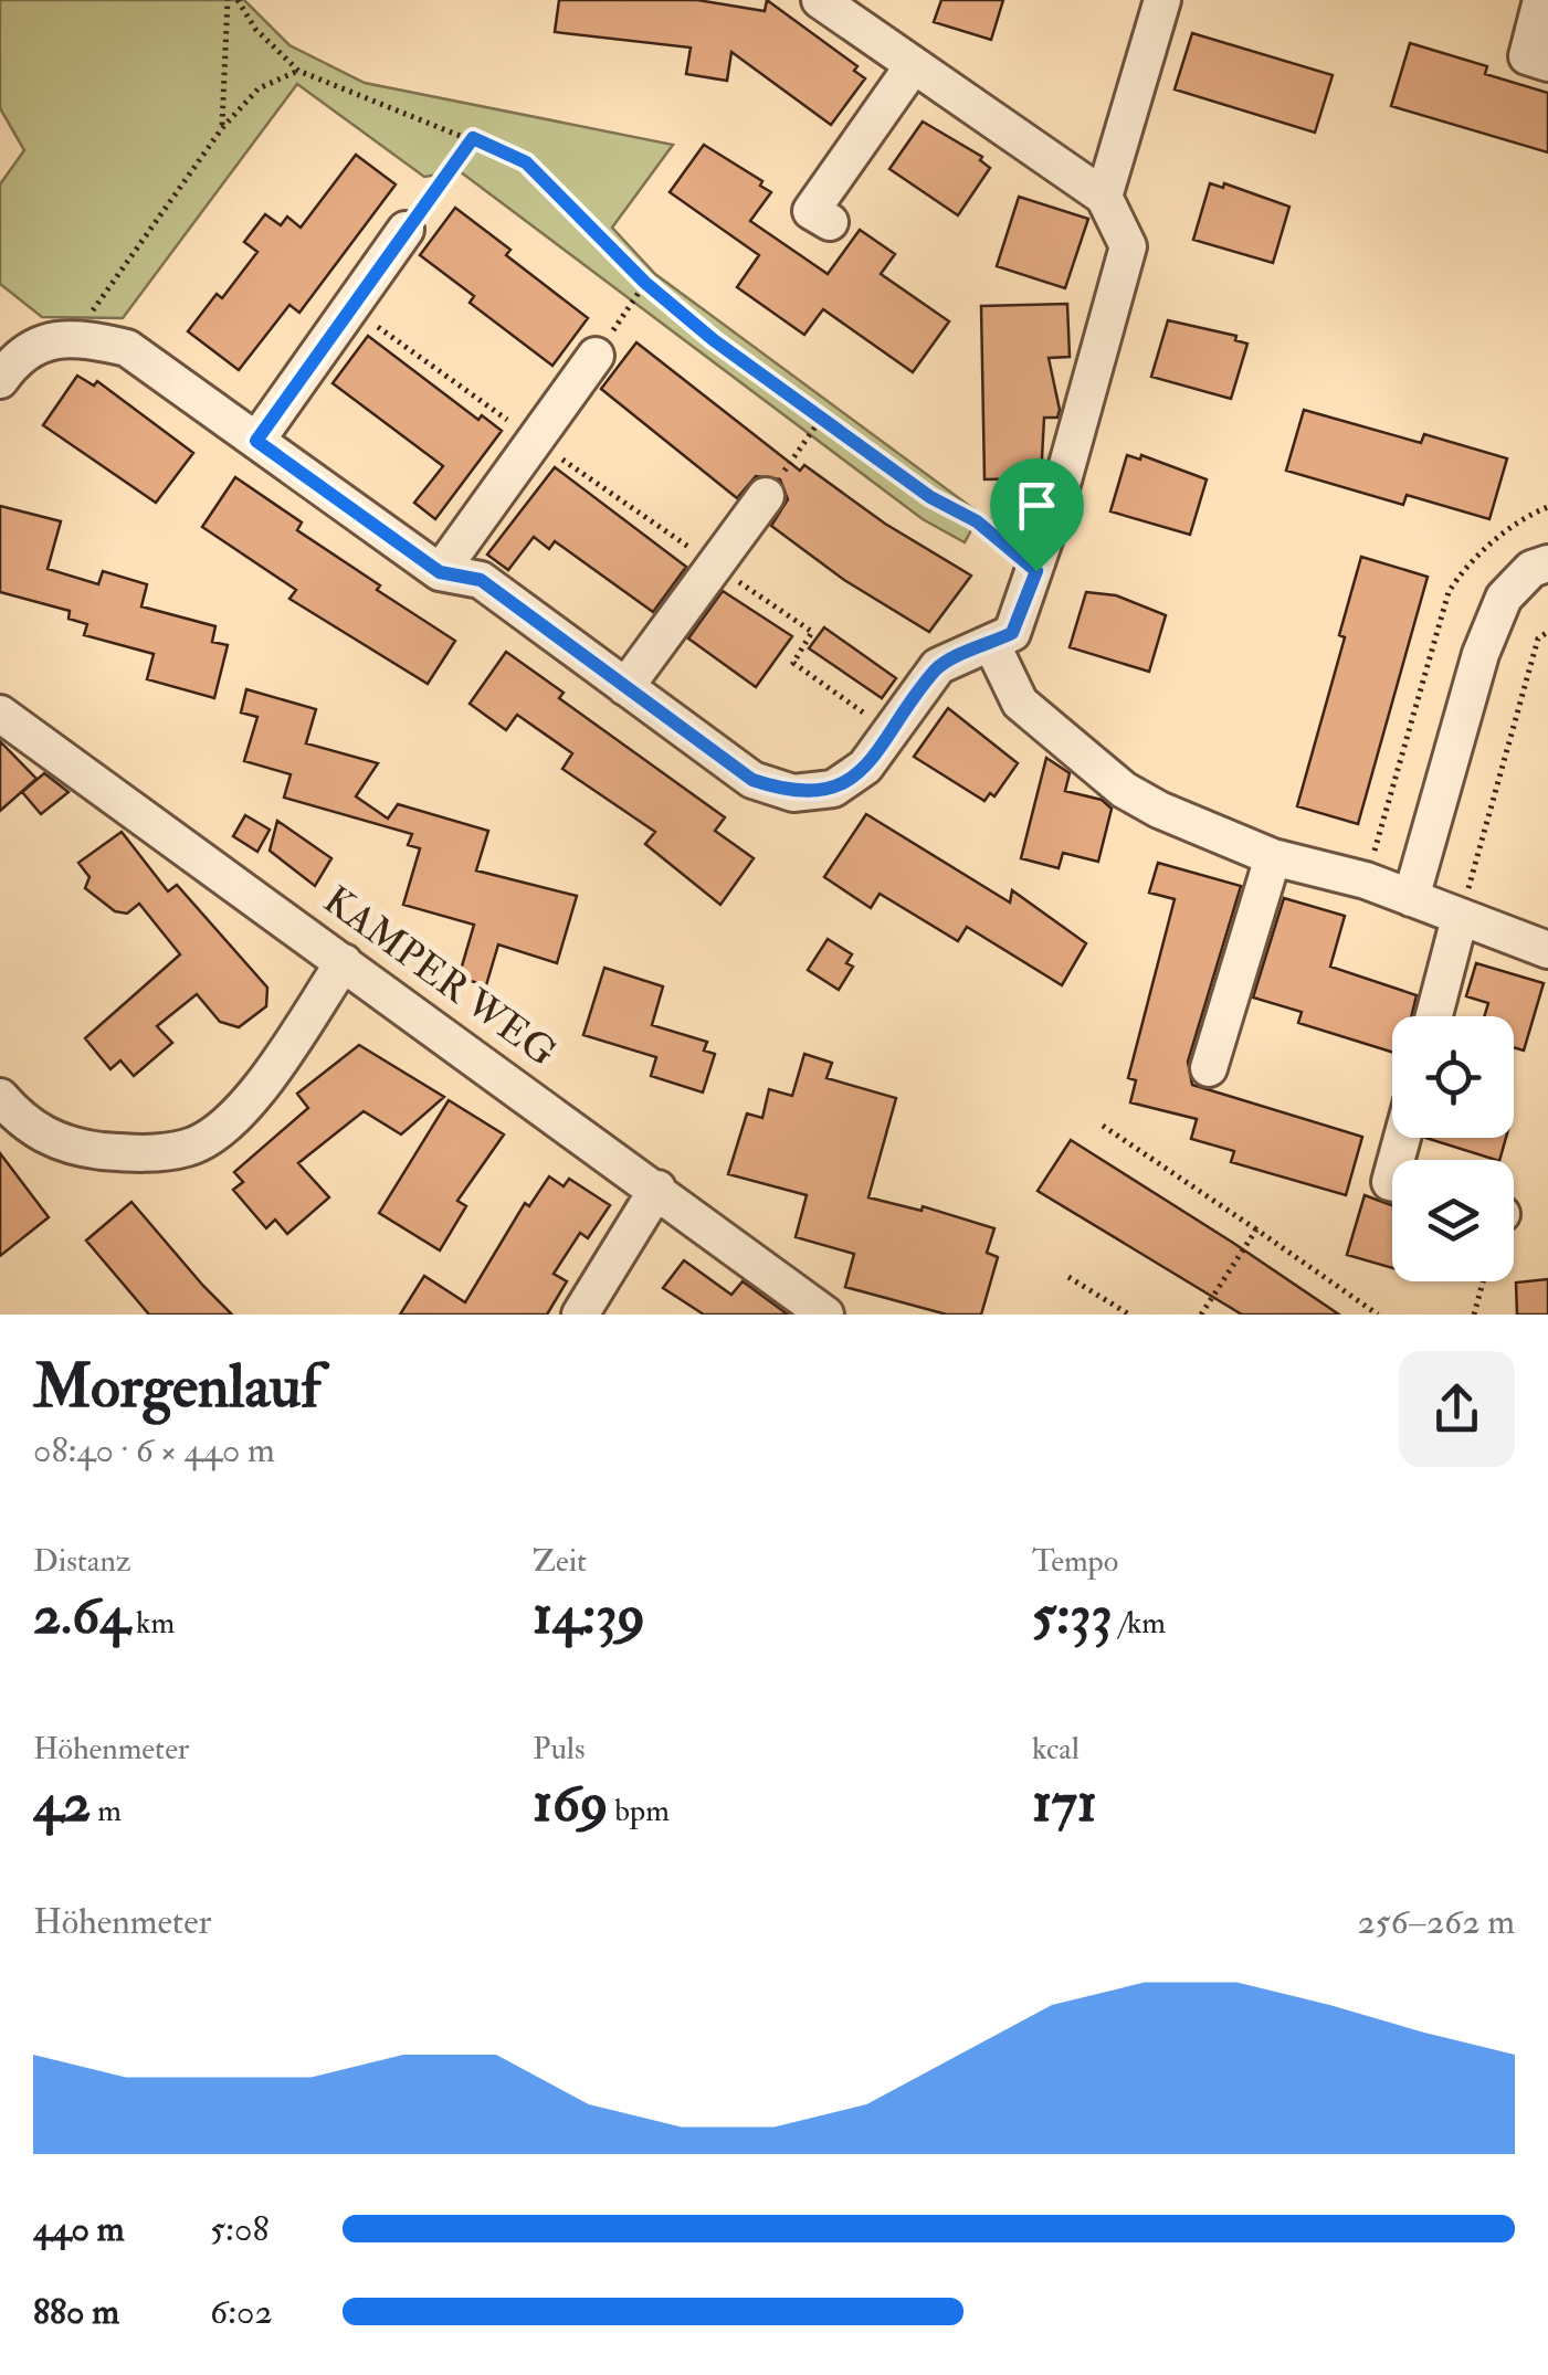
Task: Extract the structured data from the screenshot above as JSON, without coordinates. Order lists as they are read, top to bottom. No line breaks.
{"streets":{"street":["KAMPER WEG"]},"page":{"heading":["Morgenlauf","08:40 · 6 × 440 m"],"stats":[["Distanz","2.64 km"],["Zeit","14:39"],["Tempo","5:33 /km"],["Höhenmeter","42 m"],["Puls","169 bpm"],["kcal","171"]],"chart":["Höhenmeter","256–262 m"],"list":[{"name":"440 m","note":"5:08"},{"name":"880 m","note":"6:02"}]}}
